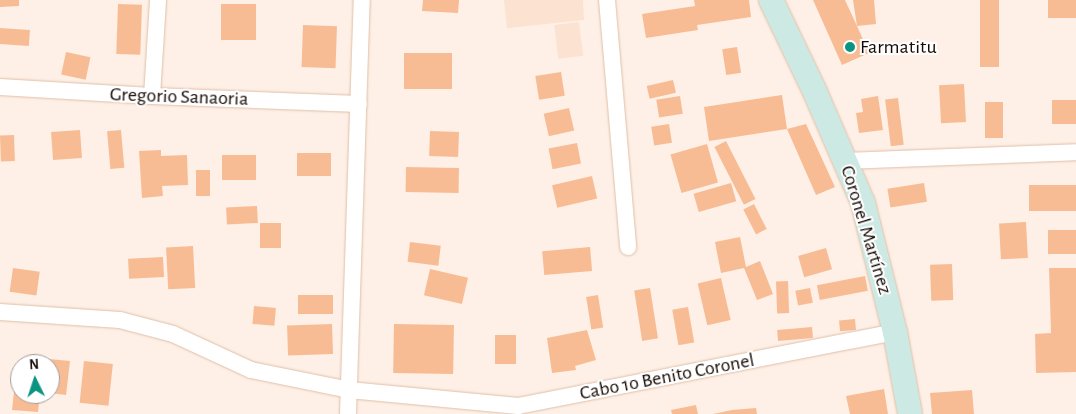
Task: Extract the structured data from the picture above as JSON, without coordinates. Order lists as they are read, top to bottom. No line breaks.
{"streets":{"main road":["Coronel Martínez"],"street":["Gregorio Sanaoria","Cabo 1o Benito Coronel"]},"crossings":[["Coronel Martínez","Cabo 1o Benito Coronel"]],"places":["Farmatitu"],"north":"top"}
